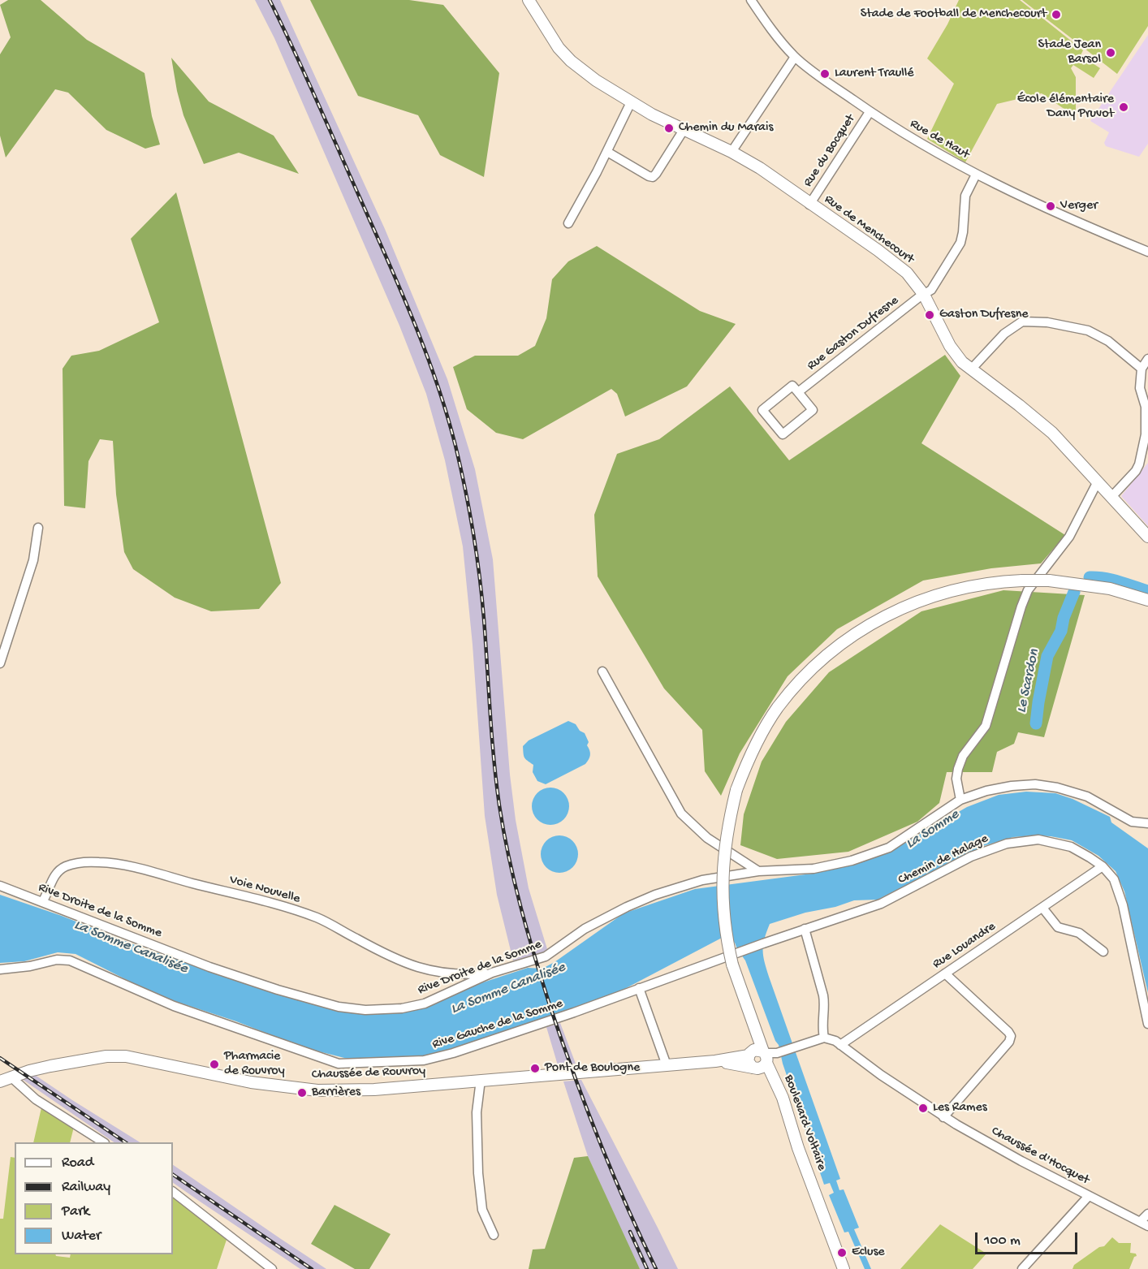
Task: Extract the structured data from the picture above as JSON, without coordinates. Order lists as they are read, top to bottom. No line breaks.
{"streets":{"main road":["Rue de Menchecourt","Chaussée de Rouvroy","Boulevard Voltaire"],"street":["Rue de Haut","Rue du Bocquet","Rue Gaston Dufresne","Chemin de Halage","Voie Nouvelle","Rive Droite de la Somme","Rue Louandre","Rive Gauche de la Somme","Chaussée d'Hocquet"]},"crossings":[["Rue de Haut","Rue du Bocquet"],["Rue de Haut","Rue Gaston Dufresne"],["Rue du Bocquet","Rue de Menchecourt"],["Rue de Menchecourt","Rue Gaston Dufresne"],["Chemin de Halage","Rue Louandre"],["Chemin de Halage","Rive Gauche de la Somme"],["Voie Nouvelle","Rive Droite de la Somme"],["Rue Louandre","Chaussée d'Hocquet"],["Chaussée de Rouvroy","Boulevard Voltaire"]],"water":["Le Scardon","La Somme","La Somme Canalisée"],"places":["Stade de Football de Menchecourt","Stade Jean Barsol","Laurent Traullé","École élémentaire Dany Pruvot","Chemin du Marais","Verger","Gaston Dufresne","Pharmacie de Rouvroy","Pont de Boulogne","Barrières","Les Rames","Ecluse"],"legend":["Road","Railway","Park","Water"],"scale_bar":"100 m"}
